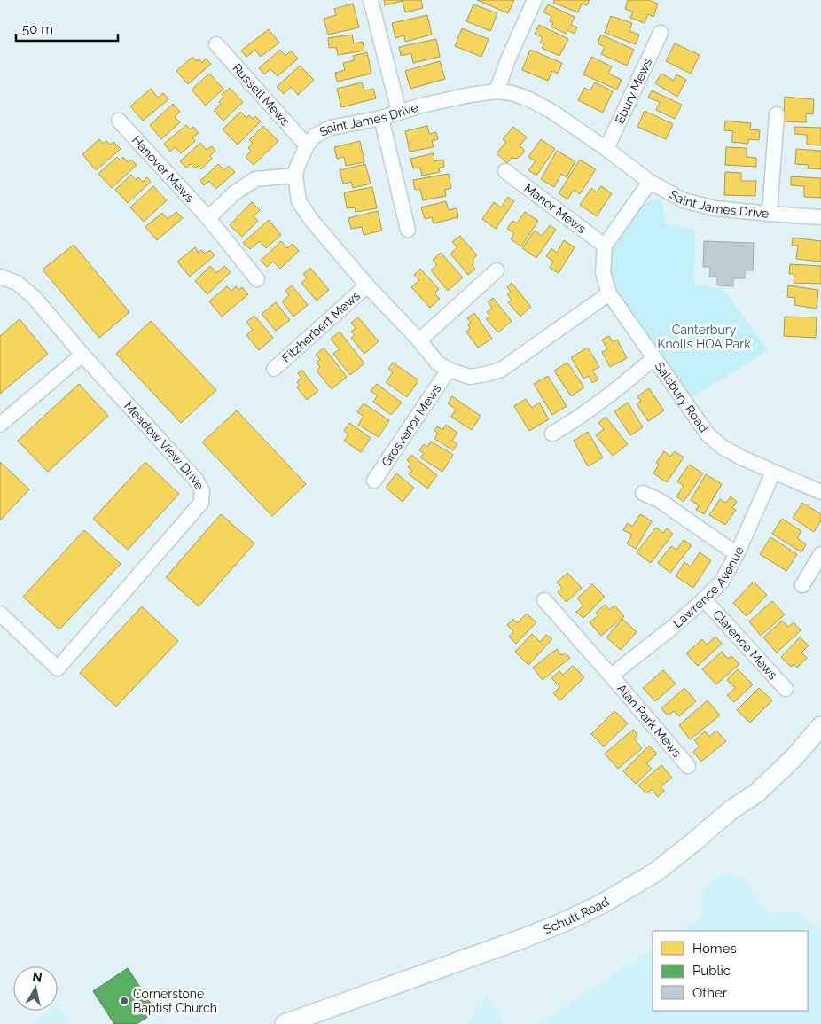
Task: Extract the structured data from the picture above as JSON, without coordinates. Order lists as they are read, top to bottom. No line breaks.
{"streets":{"street":["Ebury Mews","Russell Mews","Saint James Drive","Hanover Mews","Manor Mews","Fitzherbert Mews","Salsbury Road","Grosvenor Mews","Meadow View Drive","Lawrence Avenue","Clarence Mews","Alan Park Mews","Schutt Road"]},"crossings":[["Ebury Mews","Saint James Drive"],["Russell Mews","Saint James Drive"],["Saint James Drive","Fitzherbert Mews"],["Saint James Drive","Salsbury Road"],["Saint James Drive","Grosvenor Mews"],["Manor Mews","Salsbury Road"],["Salsbury Road","Lawrence Avenue"],["Lawrence Avenue","Clarence Mews"],["Lawrence Avenue","Alan Park Mews"]],"parks":["Canterbury Knolls HOA Park"],"places":["Cornerstone Baptist Church"],"legend":["Homes","Public","Other"],"scale_bar":"50 m","north":"top"}
